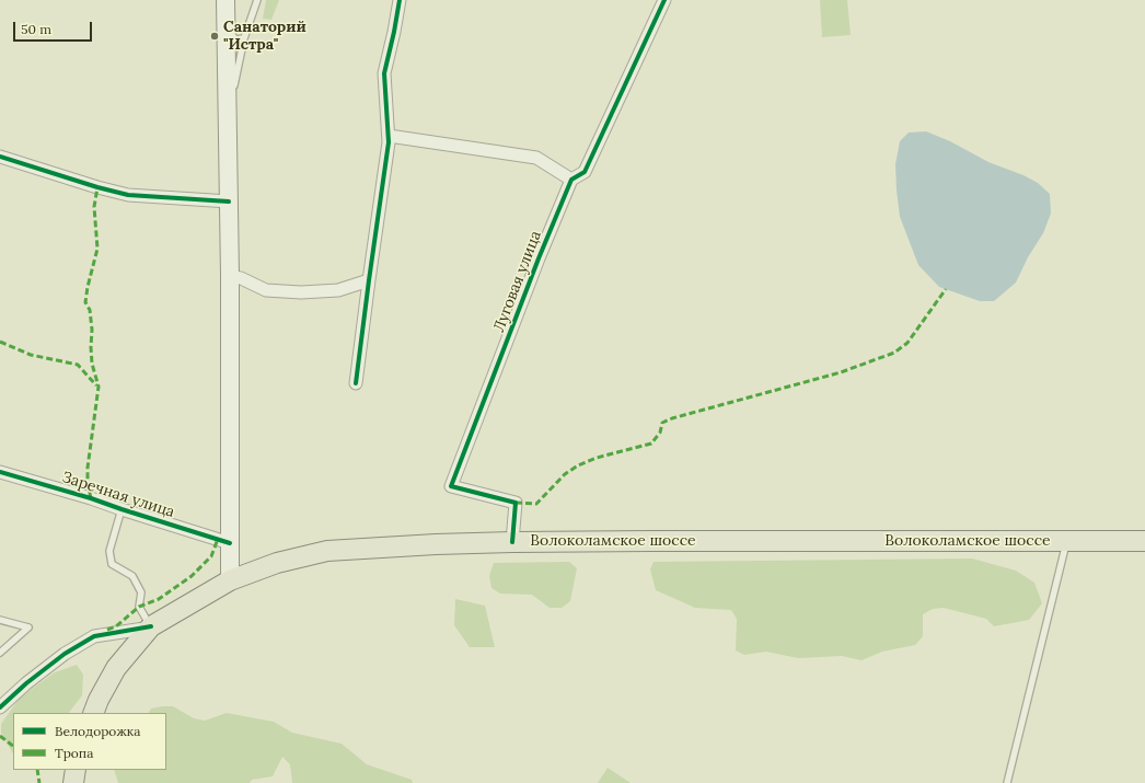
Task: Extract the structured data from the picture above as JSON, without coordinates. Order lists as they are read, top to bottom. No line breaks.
{"streets":{"main road":["Волоколамское шоссе"],"street":["Луговая улица","Заречная улица"]},"crossings":[["Луговая улица","Волоколамское шоссе"]],"places":["Санаторий \"Истра\""],"legend":["Велодорожка","Тропа"],"scale_bar":"50 m"}
